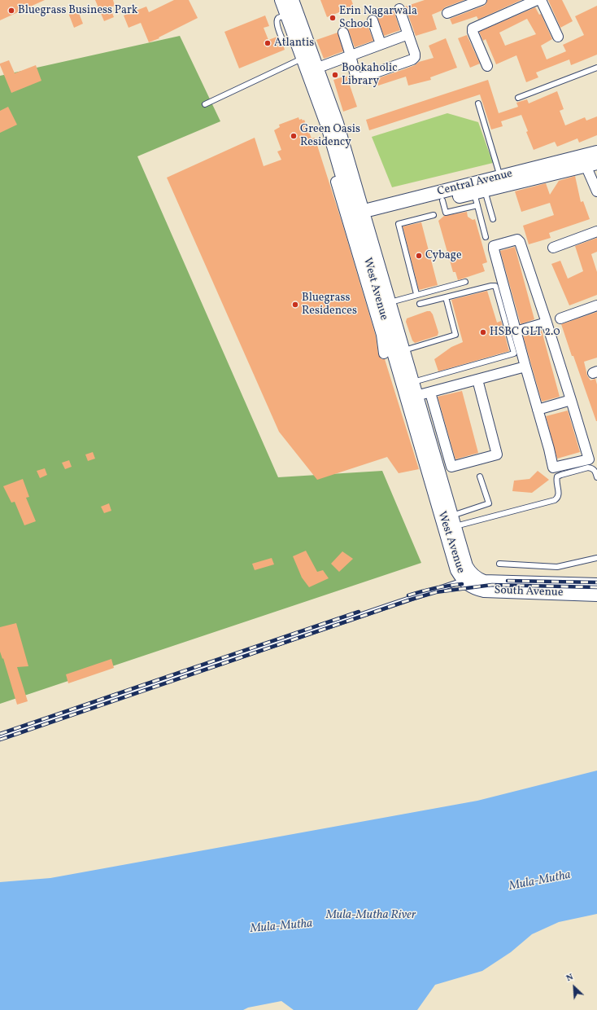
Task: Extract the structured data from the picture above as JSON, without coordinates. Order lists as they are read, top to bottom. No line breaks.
{"streets":{"main road":["Central Avenue","West Avenue","South Avenue"]},"crossings":[["Central Avenue","West Avenue"],["West Avenue","South Avenue"]],"water":["Mula-Mutha","Mula-Mutha River"],"places":["Bluegrass Business Park","Erin Nagarwala School","Atlantis","Bookaholic Library","Green Oasis Residency","Cybage","Bluegrass Residences","HSBC GLT 2.0"],"north":"top left"}
